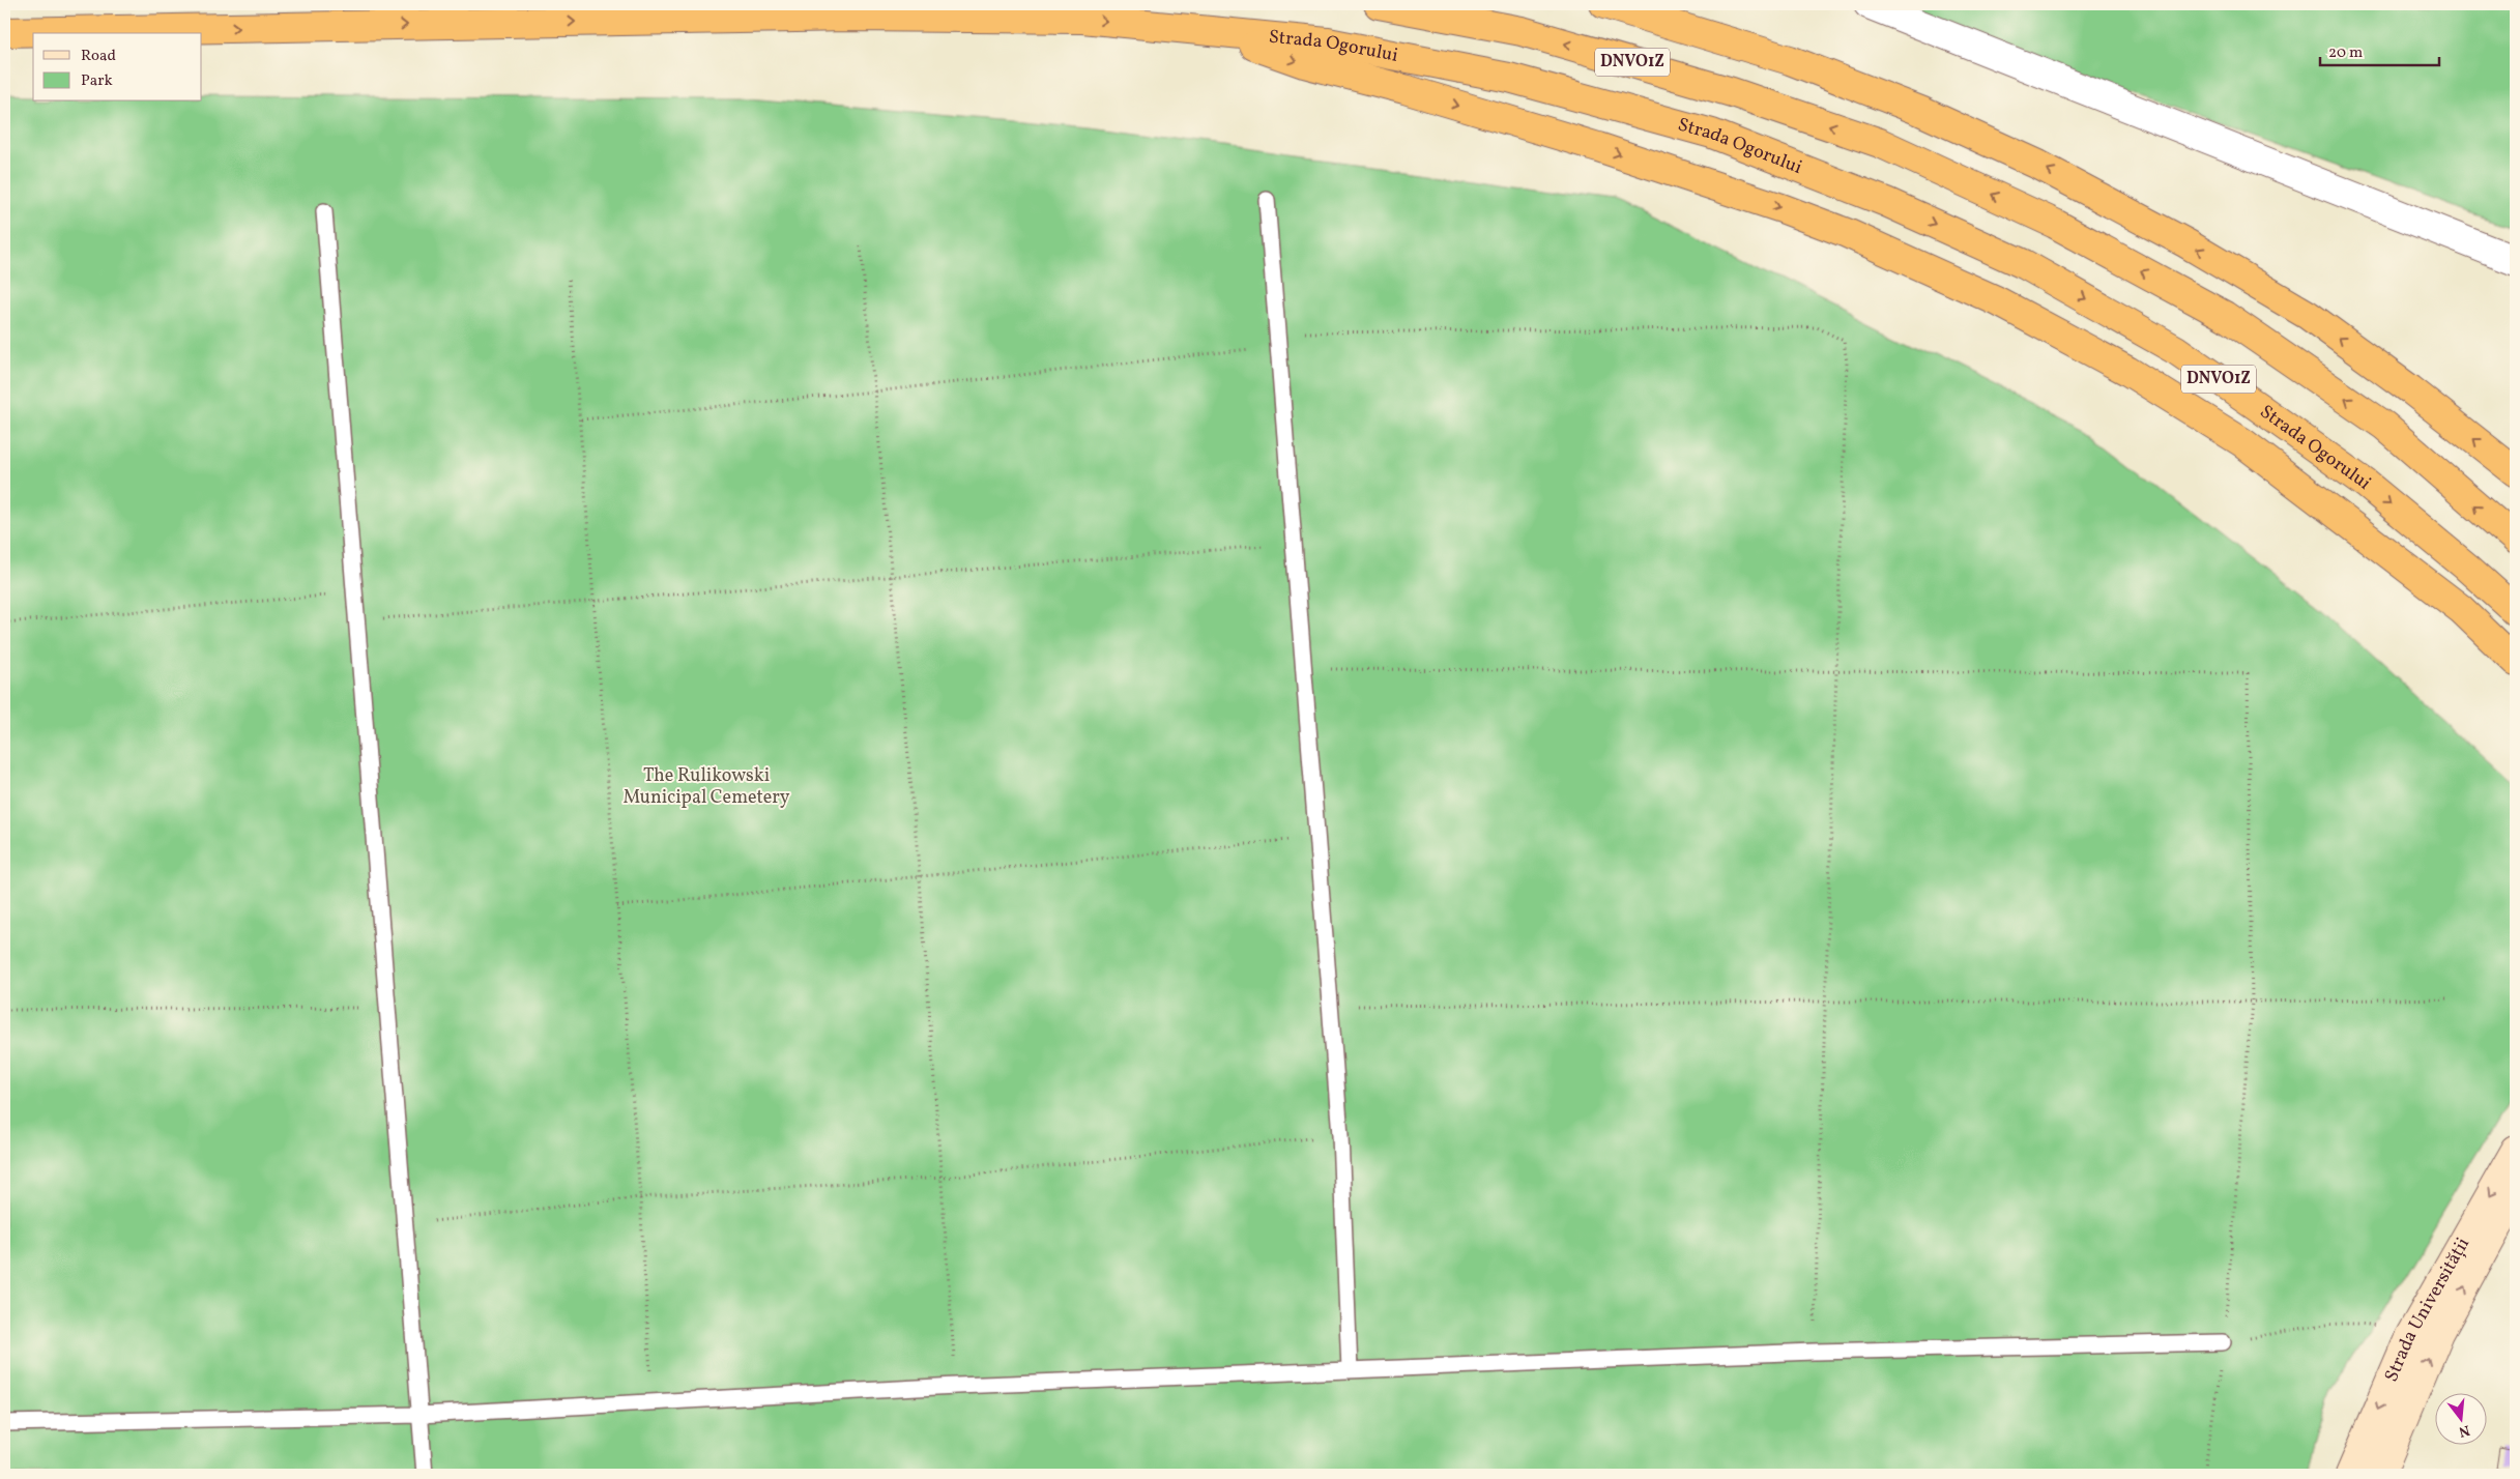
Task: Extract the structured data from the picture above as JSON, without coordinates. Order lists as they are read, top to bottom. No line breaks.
{"streets":{"highway":["Strada Ogorului","DNVO1Z"],"main road":["Strada Universității"]},"parks":["The Rulikowski Municipal Cemetery"],"legend":["Road","Park"],"scale_bar":"20 m","north":"bottom"}
